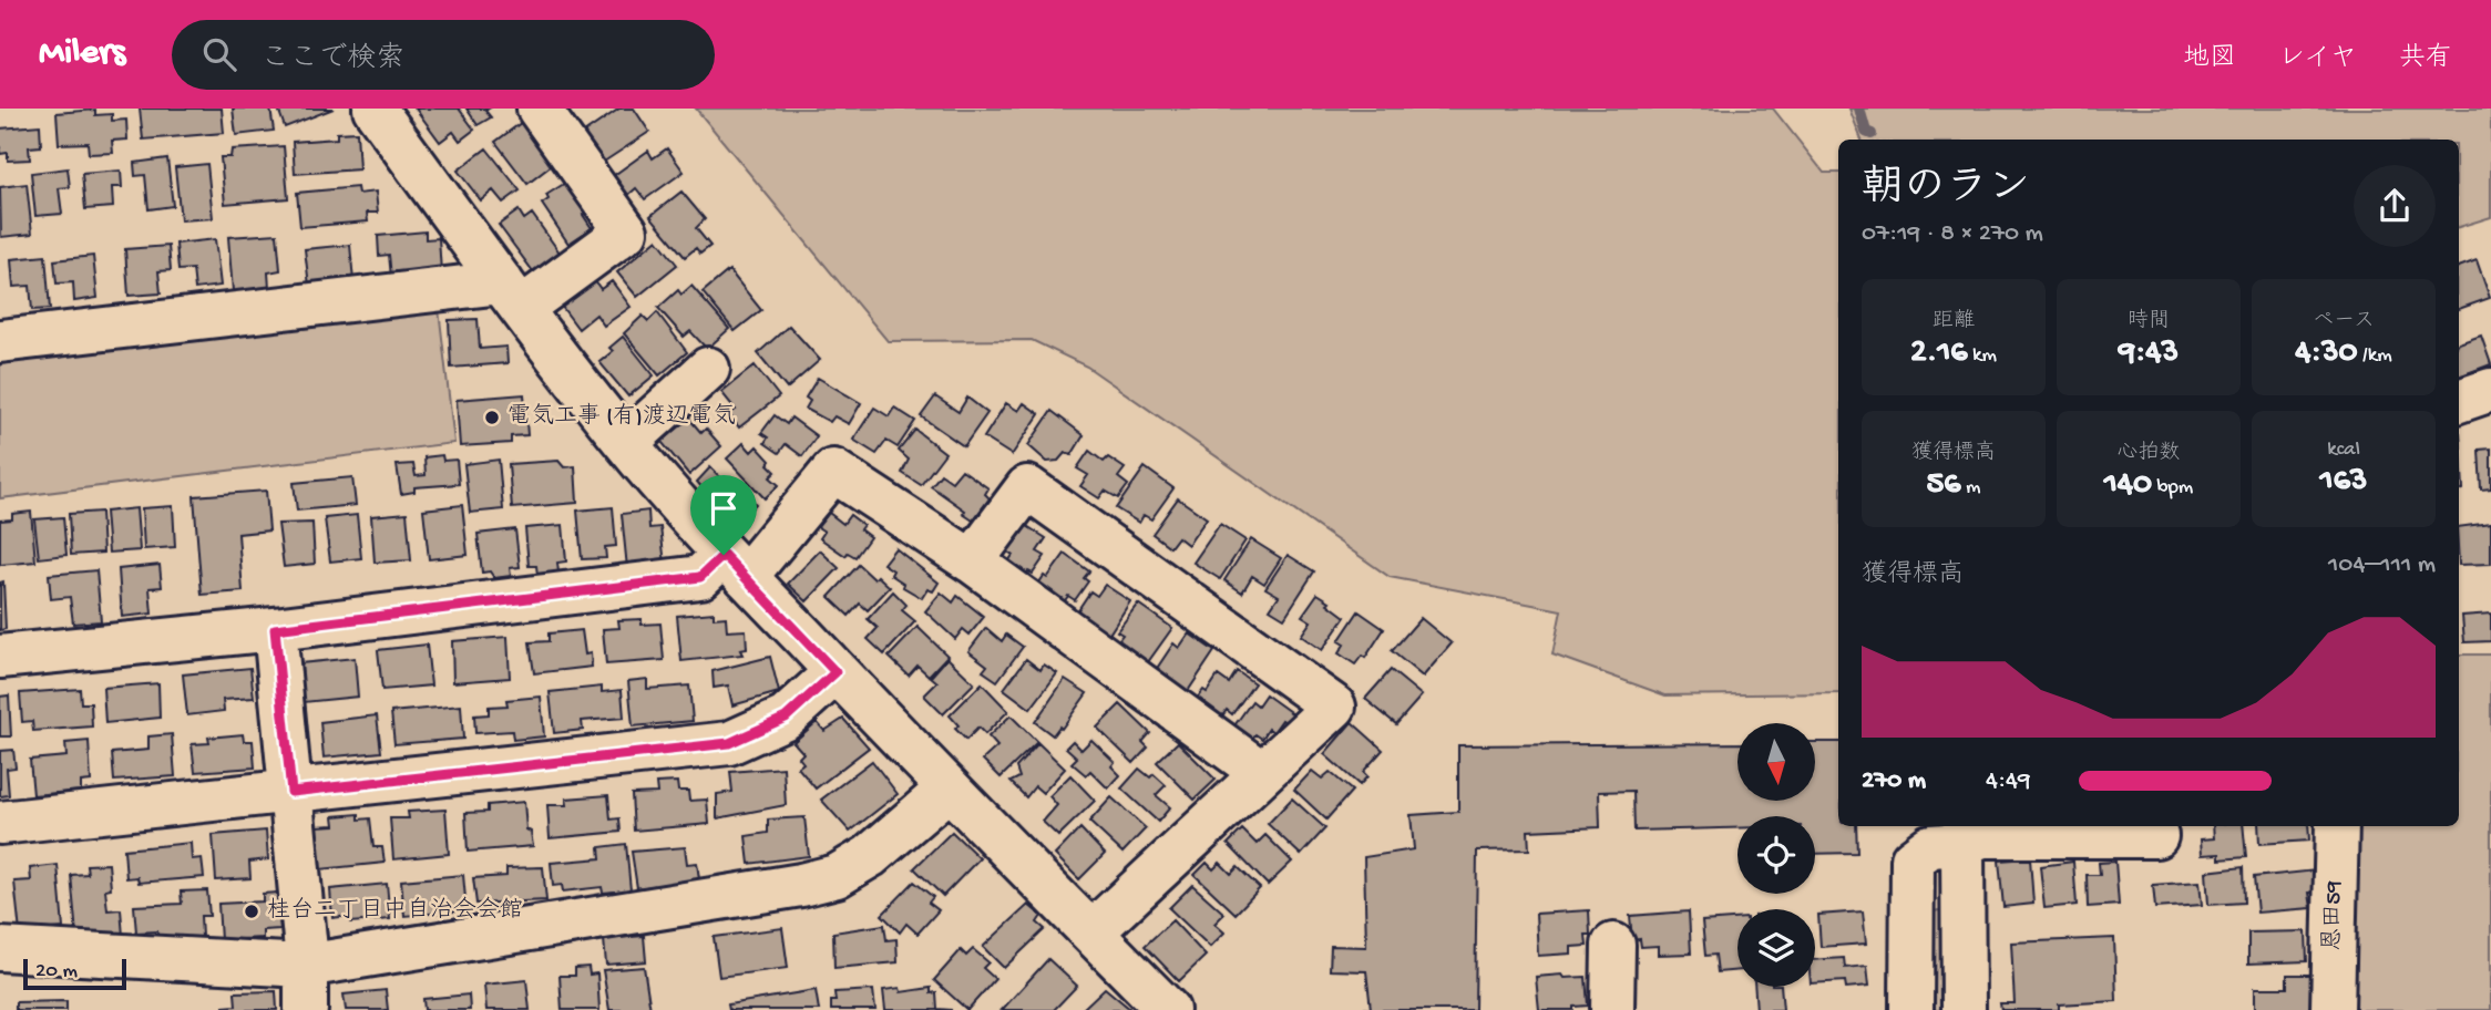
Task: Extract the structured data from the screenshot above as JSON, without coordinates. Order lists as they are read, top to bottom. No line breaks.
{"streets":{"street":["恩田59"]},"places":["電気工事 (有)渡辺電気","桂台二丁目中自治会会館"],"scale_bar":"20 m","north":"bottom","page":{"header":"Milers","search":"ここで検索","nav":["地図","レイヤ","共有"],"heading":["朝のラン","07:19 · 8 × 270 m"],"stats":[["距離","2.16 km"],["時間","9:43"],["ペース","4:30 /km"],["獲得標高","56 m"],["心拍数","140 bpm"],["kcal","163"]],"chart":["獲得標高","104–111 m"],"list":[{"name":"270 m","note":"4:49"}],"scale":"20 m"}}
